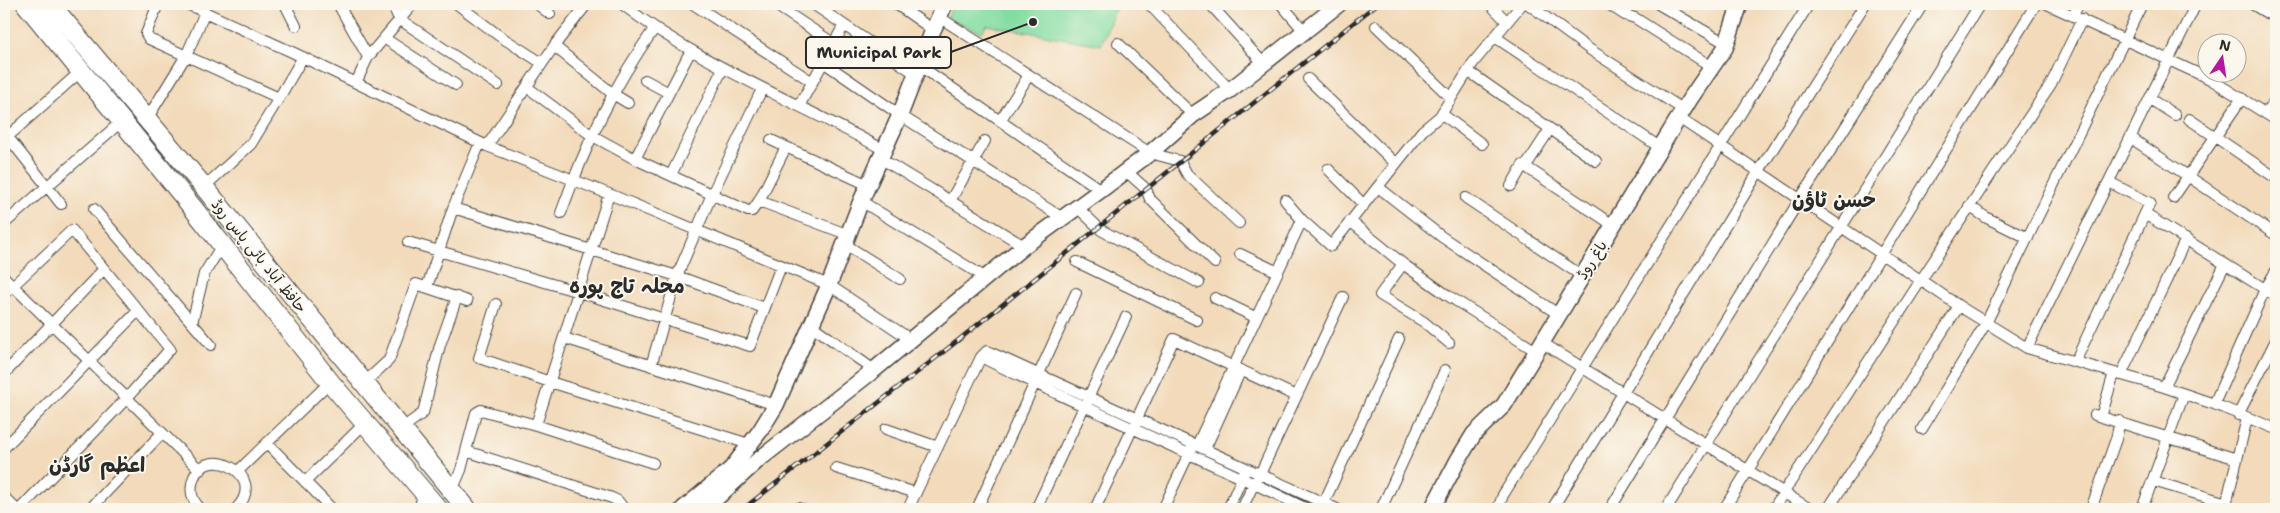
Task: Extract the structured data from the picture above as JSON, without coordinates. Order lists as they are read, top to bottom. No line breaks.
{"streets":{"highway":["حافظ آباد بائی پاس روڈ"],"street":["باغ روڈ"]},"districts":["حسن ٹاؤن","محلہ تاج پورہ","اعظم گارڈن"],"places":["Municipal Park"],"north":"top"}
